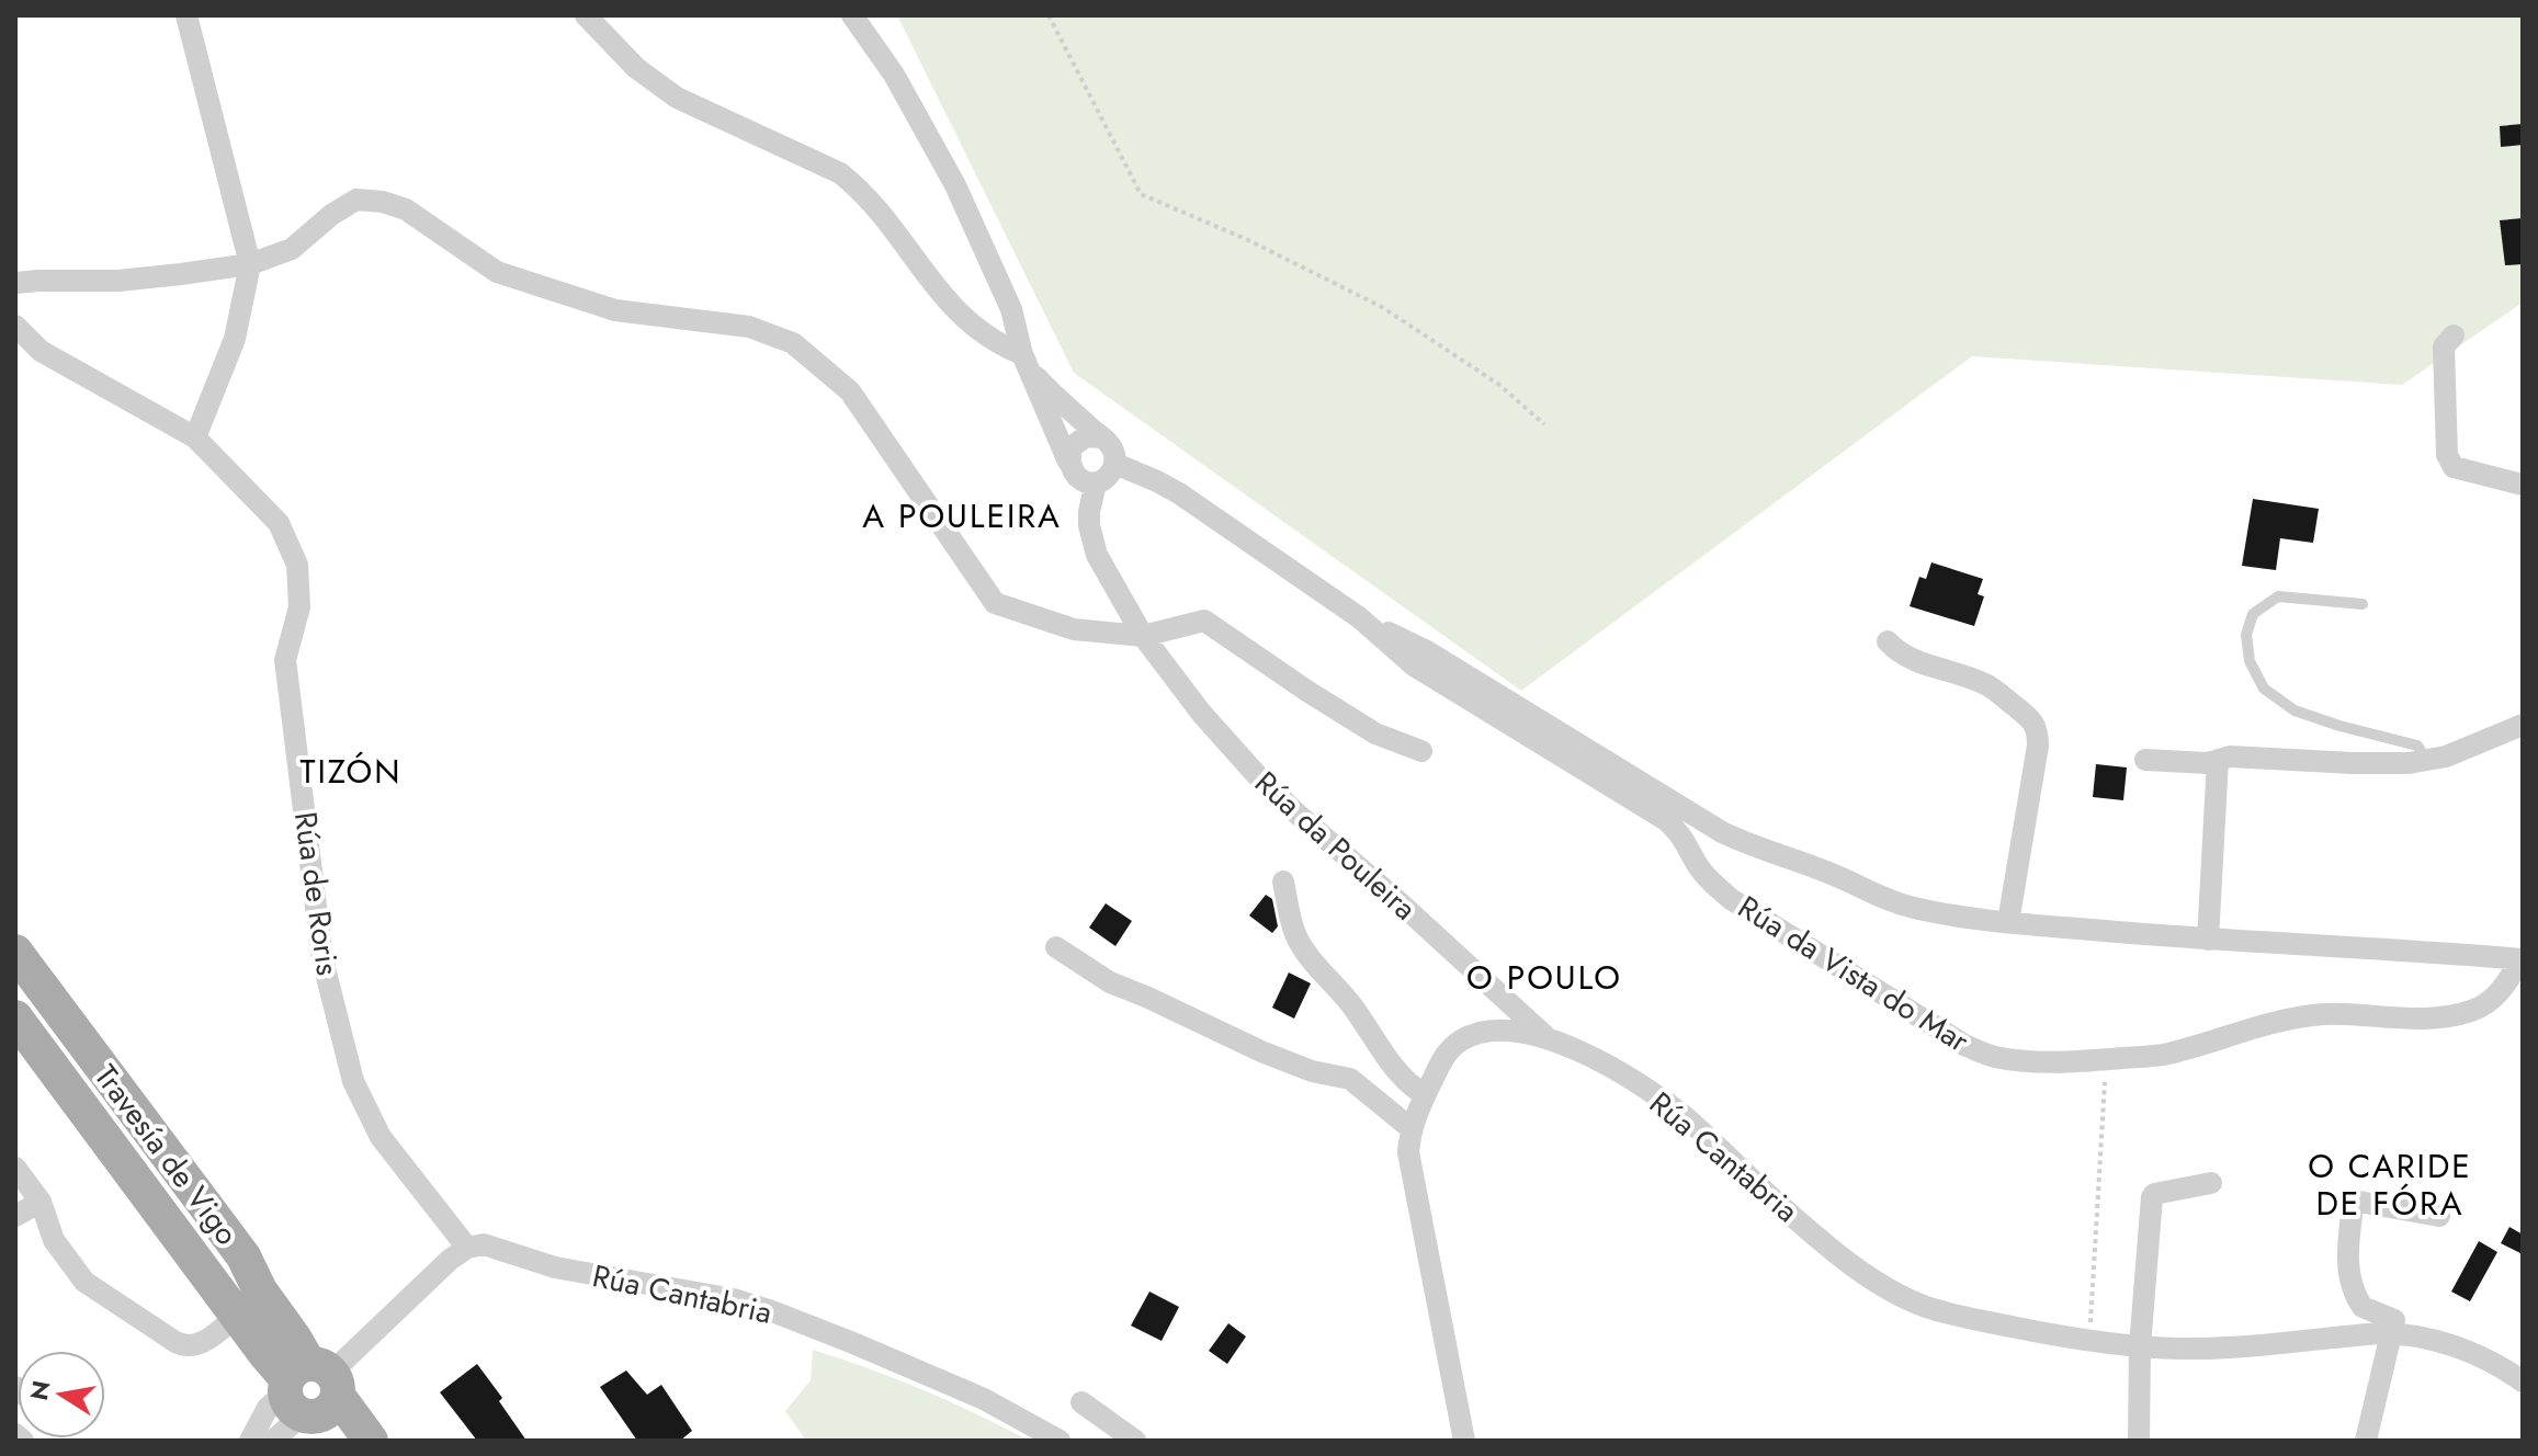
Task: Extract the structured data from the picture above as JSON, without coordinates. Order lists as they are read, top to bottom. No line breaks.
{"streets":{"main road":["Travesía de Vigo"],"street":["Rúa da Pouleira","Rúa de Roris","Rúa da Vista do Mar","Rúa Cantabria"]},"crossings":[["Rúa da Pouleira","Rúa Cantabria"],["Rúa de Roris","Rúa Cantabria"]],"districts":["A POULEIRA","TIZÓN","O POULO","O CARIDE DE FÓRA"],"north":"left"}
